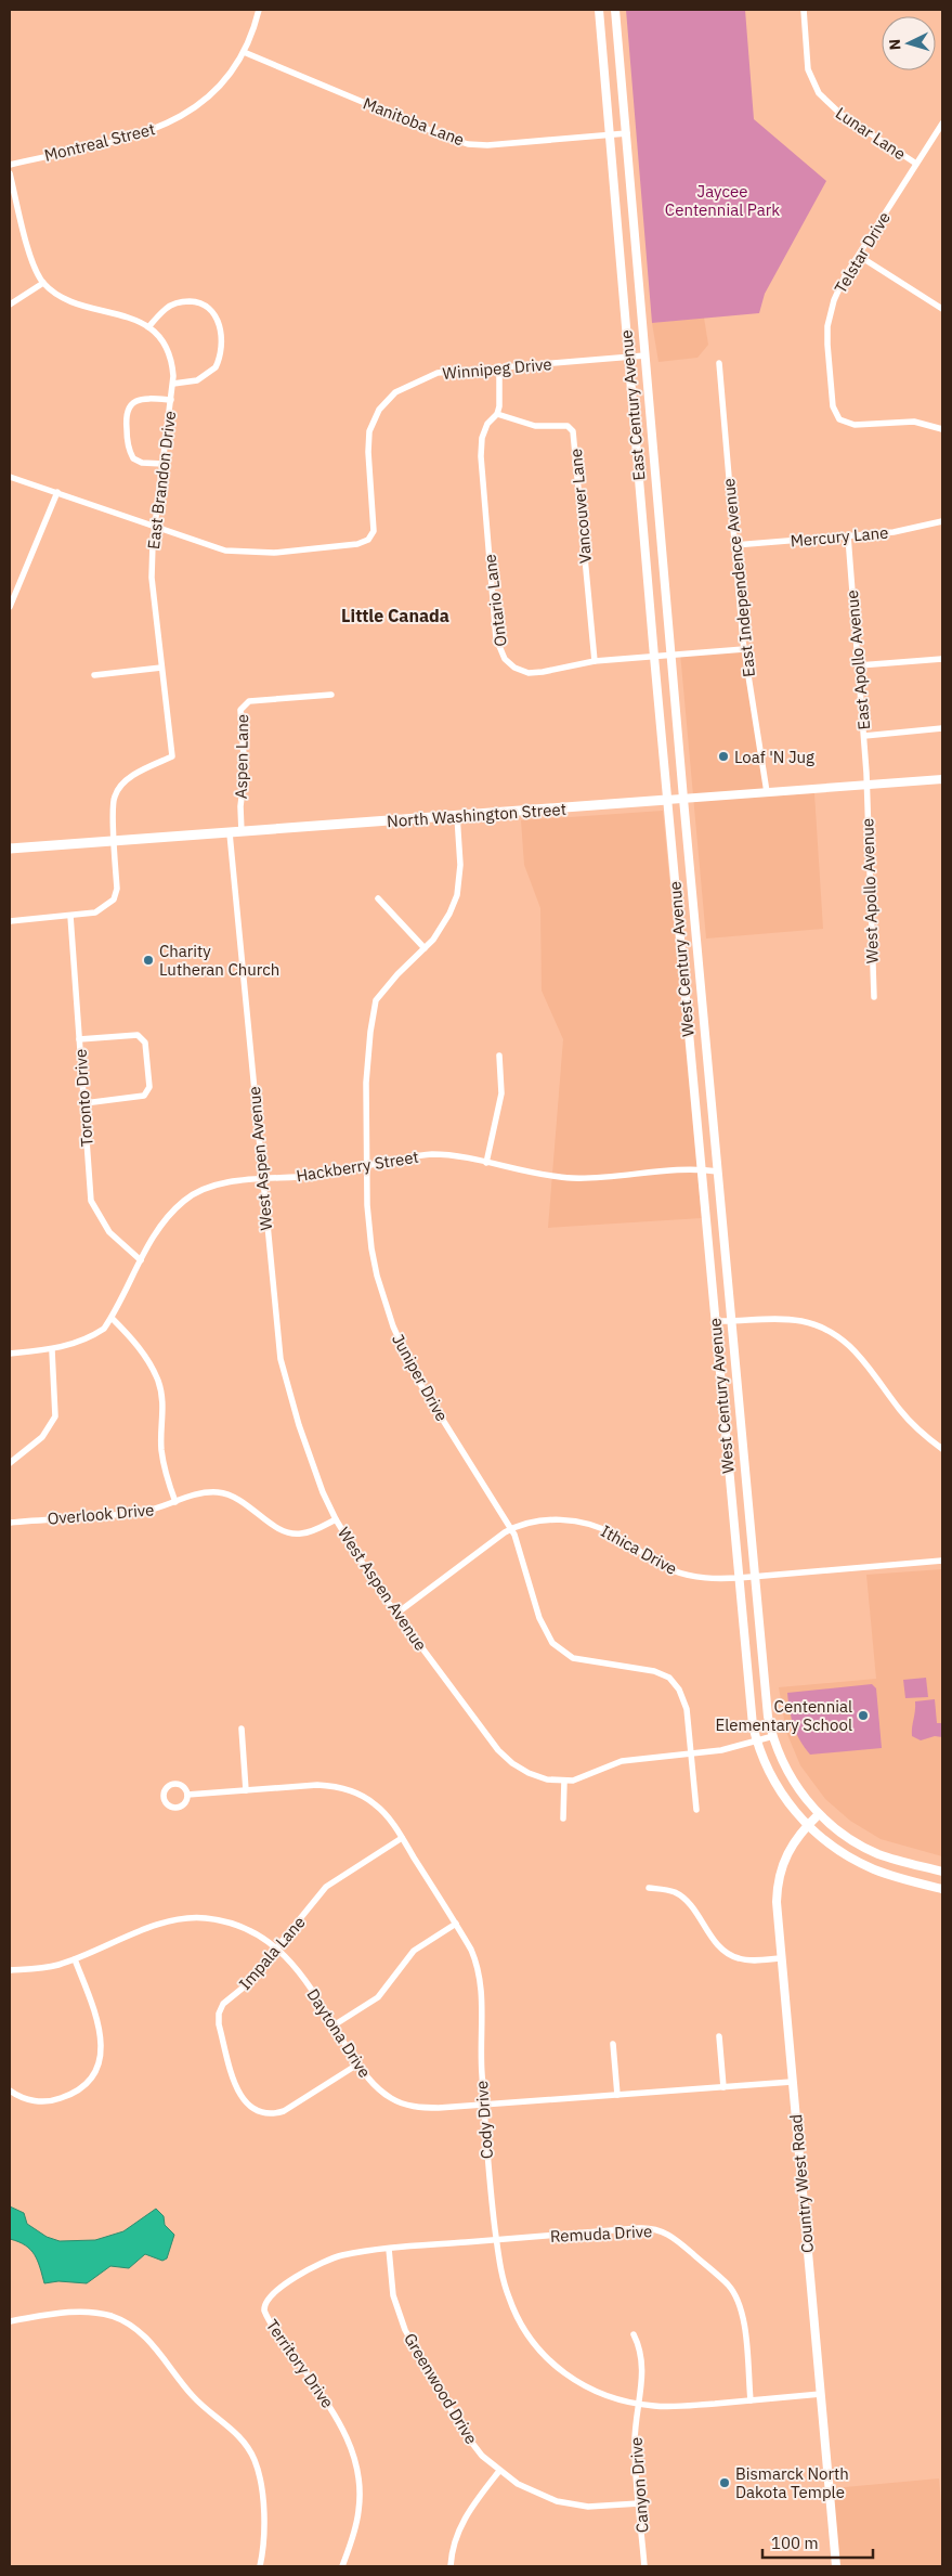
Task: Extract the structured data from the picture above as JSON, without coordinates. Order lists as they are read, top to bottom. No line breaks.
{"streets":{"main road":["East Century Avenue","North Washington Street","West Century Avenue","Country West Road"],"street":["Manitoba Lane","Lunar Lane","Montreal Street","Telstar Drive","Winnipeg Drive","East Brandon Drive","Vancouver Lane","Mercury Lane","East Independence Avenue","Ontario Lane","East Apollo Avenue","Aspen Lane","West Apollo Avenue","Toronto Drive","West Aspen Avenue","Hackberry Street","Juniper Drive","Overlook Drive","Ithica Drive","Impala Lane","Daytona Drive","Cody Drive","Remuda Drive","Territory Drive","Greenwood Drive","Canyon Drive"]},"crossings":[["Manitoba Lane","Montreal Street"],["Manitoba Lane","East Century Avenue"],["Lunar Lane","Telstar Drive"],["Winnipeg Drive","East Century Avenue"],["Winnipeg Drive","East Brandon Drive"],["Winnipeg Drive","Ontario Lane"],["East Century Avenue","Ontario Lane"],["East Century Avenue","North Washington Street"],["East Century Avenue","West Century Avenue"],["East Brandon Drive","North Washington Street"],["Vancouver Lane","Ontario Lane"],["Mercury Lane","East Independence Avenue"],["Mercury Lane","East Apollo Avenue"],["East Independence Avenue","Ontario Lane"],["East Independence Avenue","North Washington Street"],["East Apollo Avenue","North Washington Street"],["East Apollo Avenue","West Apollo Avenue"],["Aspen Lane","North Washington Street"],["North Washington Street","West Apollo Avenue"],["North Washington Street","West Century Avenue"],["North Washington Street","West Aspen Avenue"],["North Washington Street","Juniper Drive"],["West Century Avenue","West Aspen Avenue"],["West Century Avenue","Hackberry Street"],["West Century Avenue","Ithica Drive"],["West Century Avenue","Country West Road"],["Toronto Drive","Hackberry Street"],["West Aspen Avenue","Hackberry Street"],["West Aspen Avenue","Juniper Drive"],["West Aspen Avenue","Overlook Drive"],["West Aspen Avenue","Ithica Drive"],["Hackberry Street","Juniper Drive"],["Juniper Drive","Ithica Drive"],["Impala Lane","Daytona Drive"],["Impala Lane","Cody Drive"],["Daytona Drive","Cody Drive"],["Daytona Drive","Country West Road"],["Cody Drive","Country West Road"],["Cody Drive","Remuda Drive"],["Cody Drive","Territory Drive"],["Cody Drive","Canyon Drive"],["Remuda Drive","Territory Drive"],["Territory Drive","Greenwood Drive"],["Greenwood Drive","Canyon Drive"]],"districts":["Little Canada"],"parks":["Jaycee Centennial Park"],"places":["Loaf 'N Jug","Charity Lutheran Church","Centennial Elementary School","Bismarck North Dakota Temple"],"scale_bar":"100 m","north":"left"}
